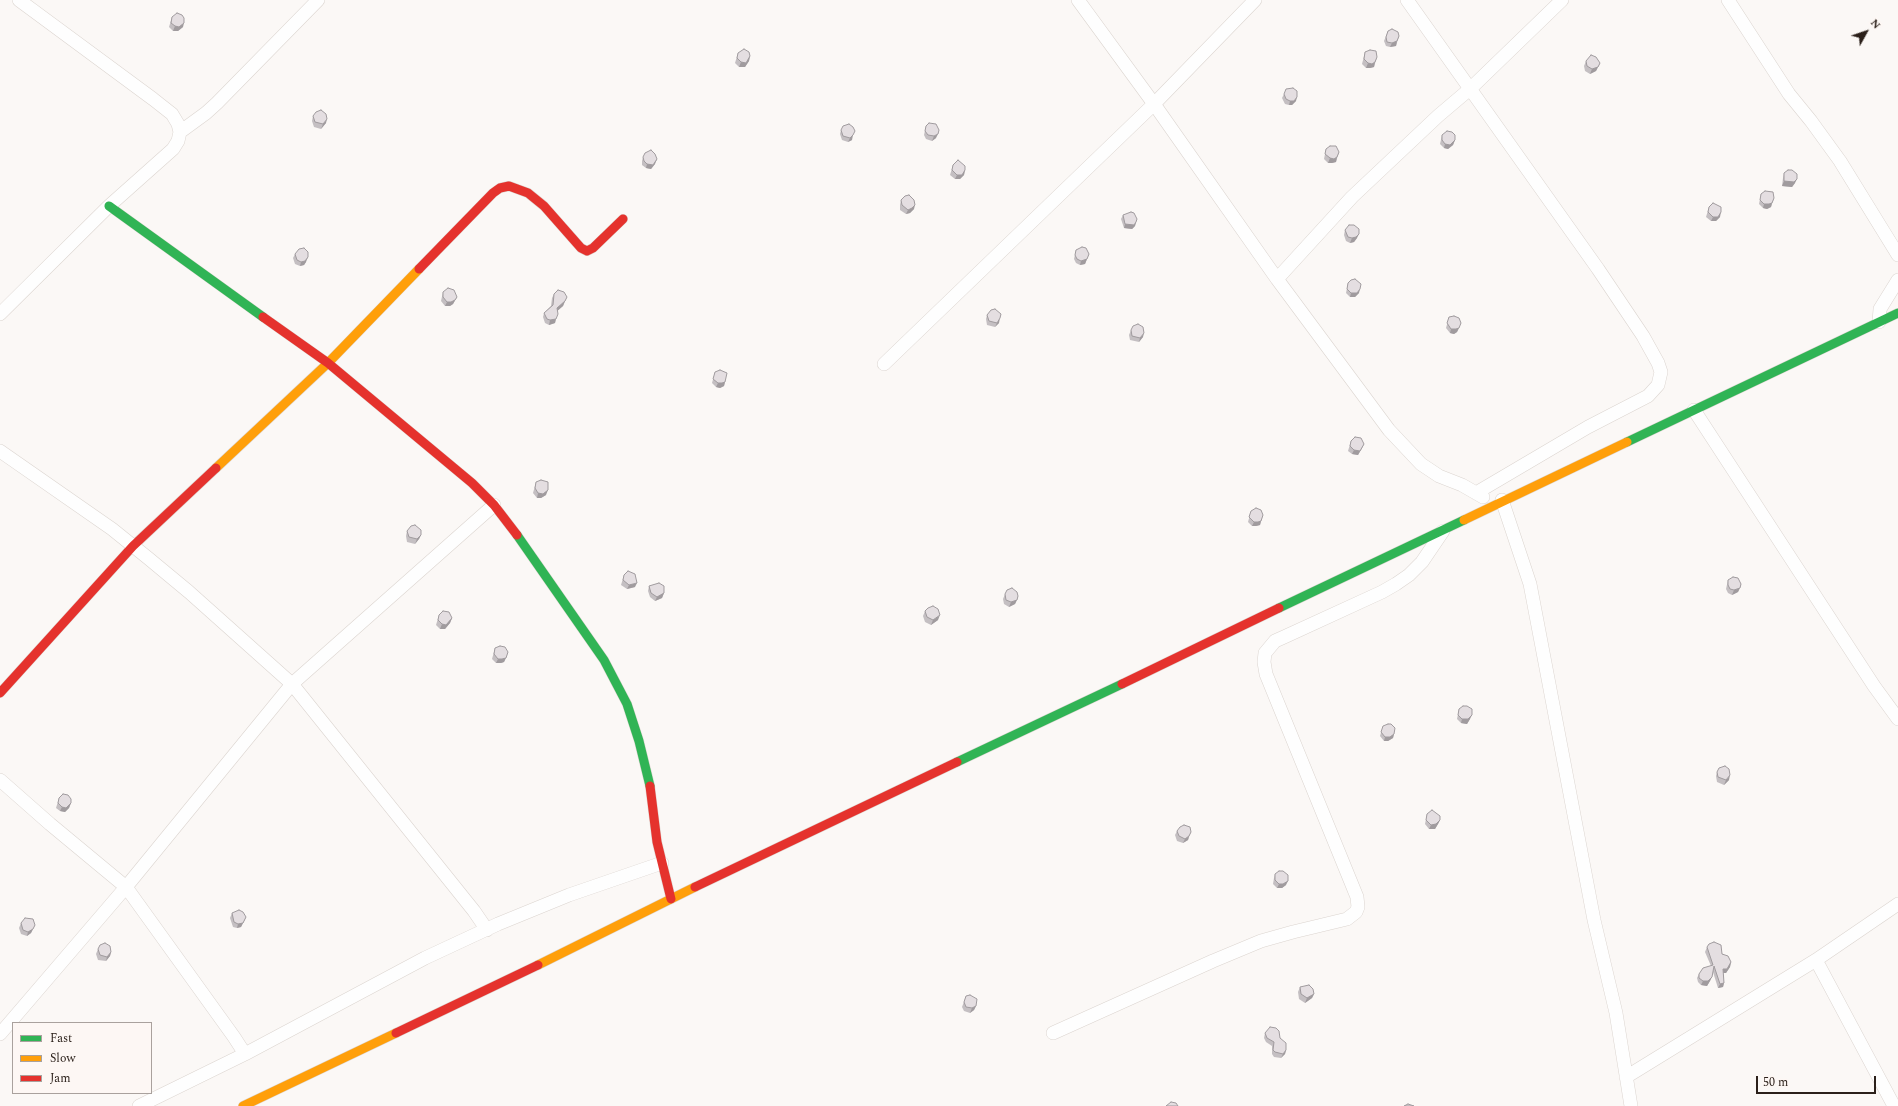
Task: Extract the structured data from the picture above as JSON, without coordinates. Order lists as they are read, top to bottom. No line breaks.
{"legend":["Fast","Slow","Jam"],"scale_bar":"50 m","north":"top right"}
